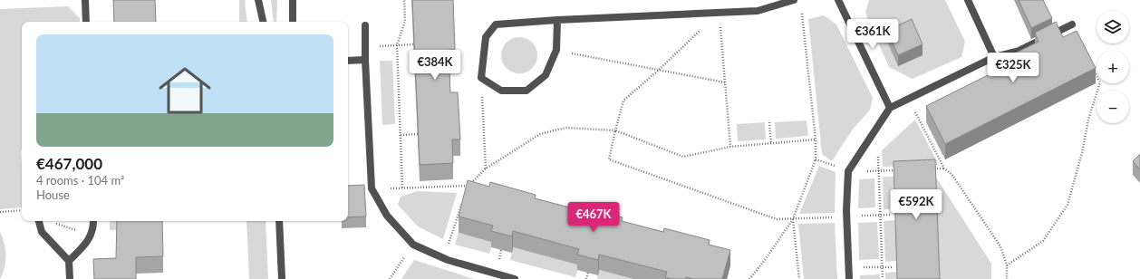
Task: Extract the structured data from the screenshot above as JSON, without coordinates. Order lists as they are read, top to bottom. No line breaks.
{"page":{"map_buttons":["+","−"],"price":["€361K","€384K","€325K","€592K","€467K"],"list":[{"name":"€467,000","note":"4 rooms · 104 m² · House"}]}}
